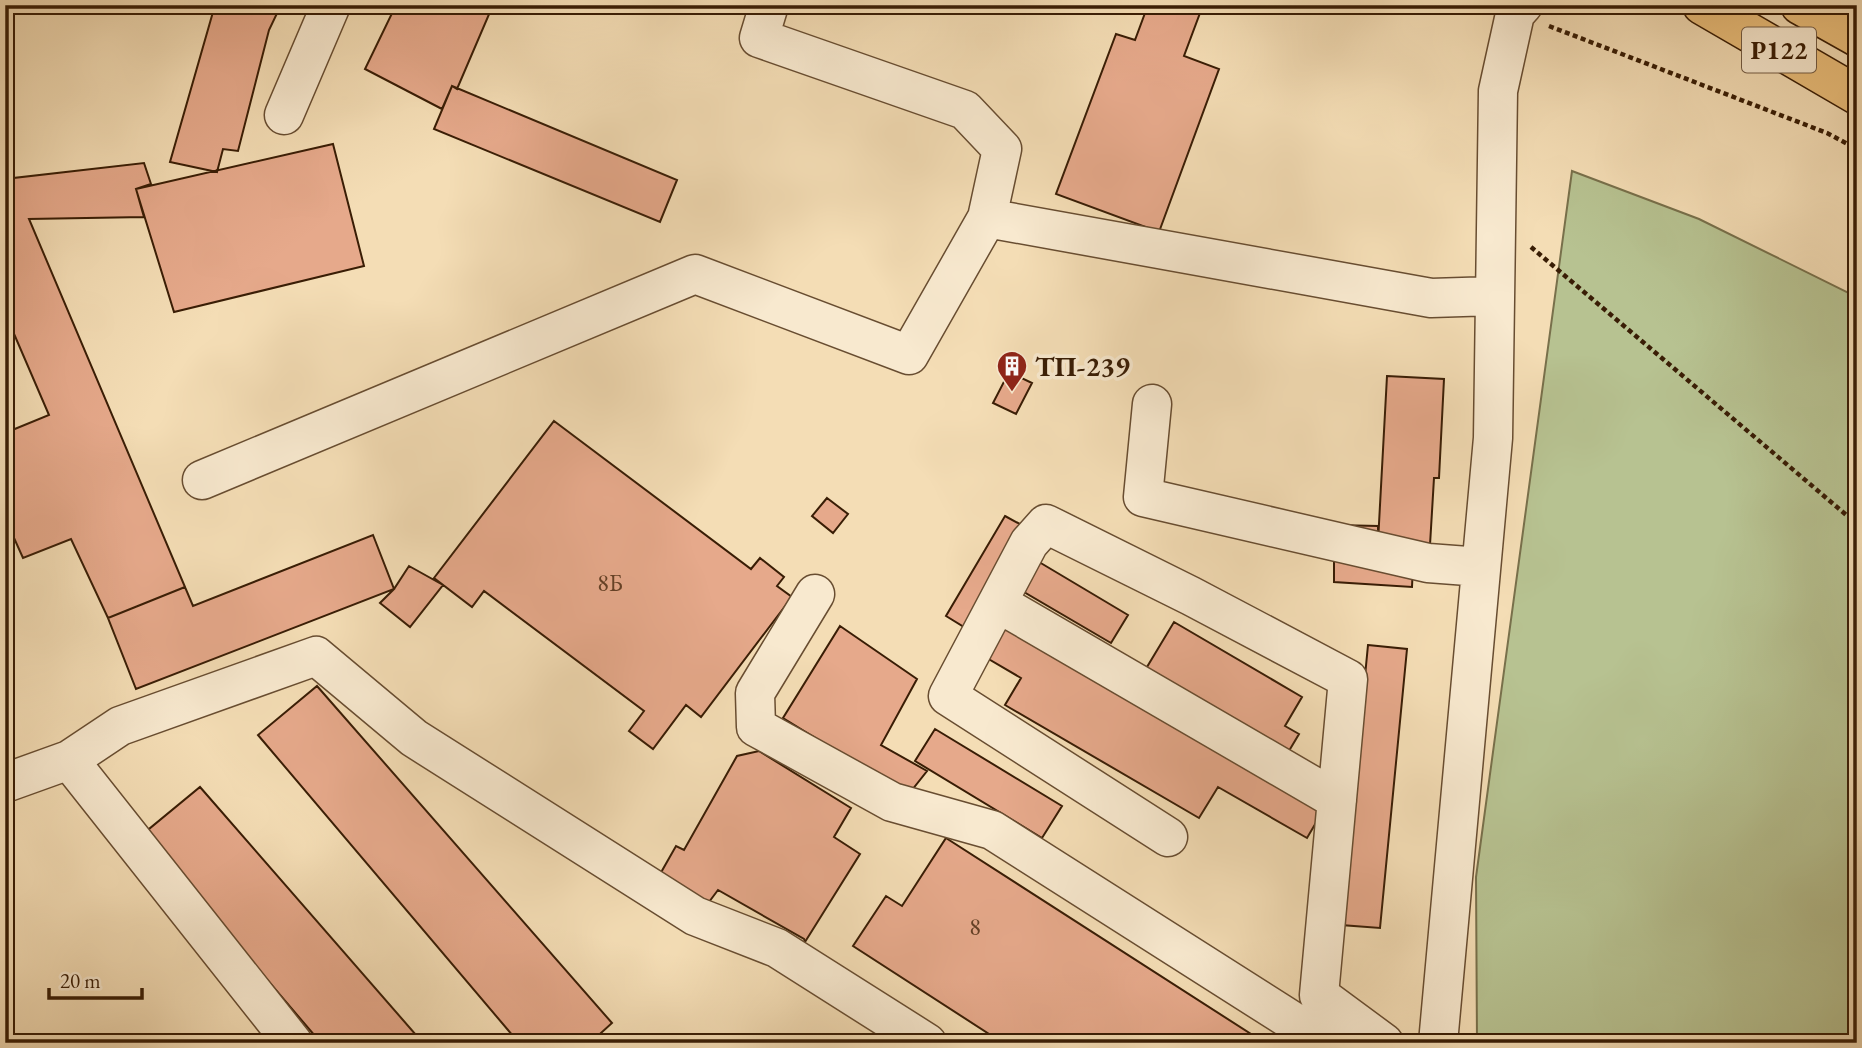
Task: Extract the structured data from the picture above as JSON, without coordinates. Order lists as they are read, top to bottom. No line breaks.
{"streets":{"main road":["Р122"]},"places":{"building":["ТП-239"]},"house_numbers":["8Б","8"],"scale_bar":"20 m"}
